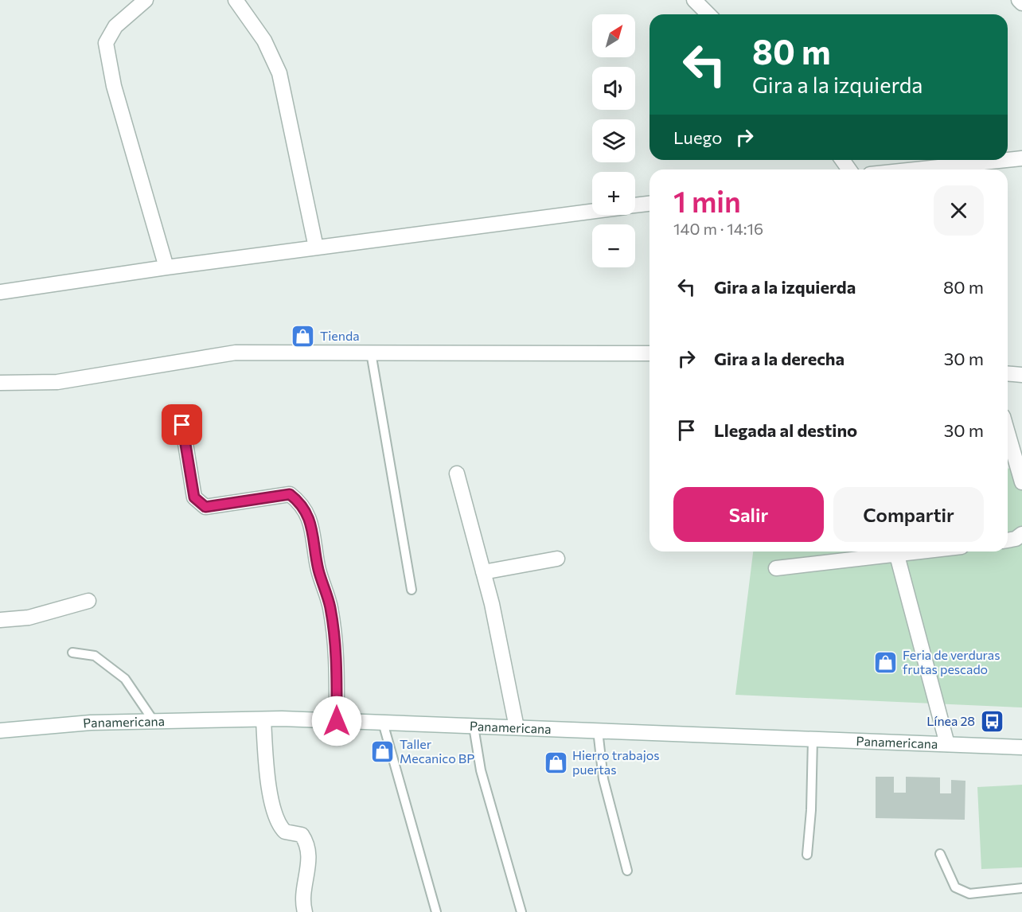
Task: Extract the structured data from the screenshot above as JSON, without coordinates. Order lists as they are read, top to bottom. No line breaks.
{"streets":{"street":["Panamericana"]},"places":{"shop":["Tienda","Feria de verduras frutas pescado","Taller Mecanico BP","Hierro trabajos puertas"],"bus stop":["Línea 28"]},"north":"top right","page":{"map_buttons":["+","−"],"turn":["80 m","Gira a la izquierda"],"then":"Luego","heading":["1 min","140 m · 14:16"],"list":[{"name":"Gira a la izquierda","value":"80 m"},{"name":"Gira a la derecha","value":"30 m"},{"name":"Llegada al destino","value":"30 m"}],"buttons":["Salir","Compartir"]}}
